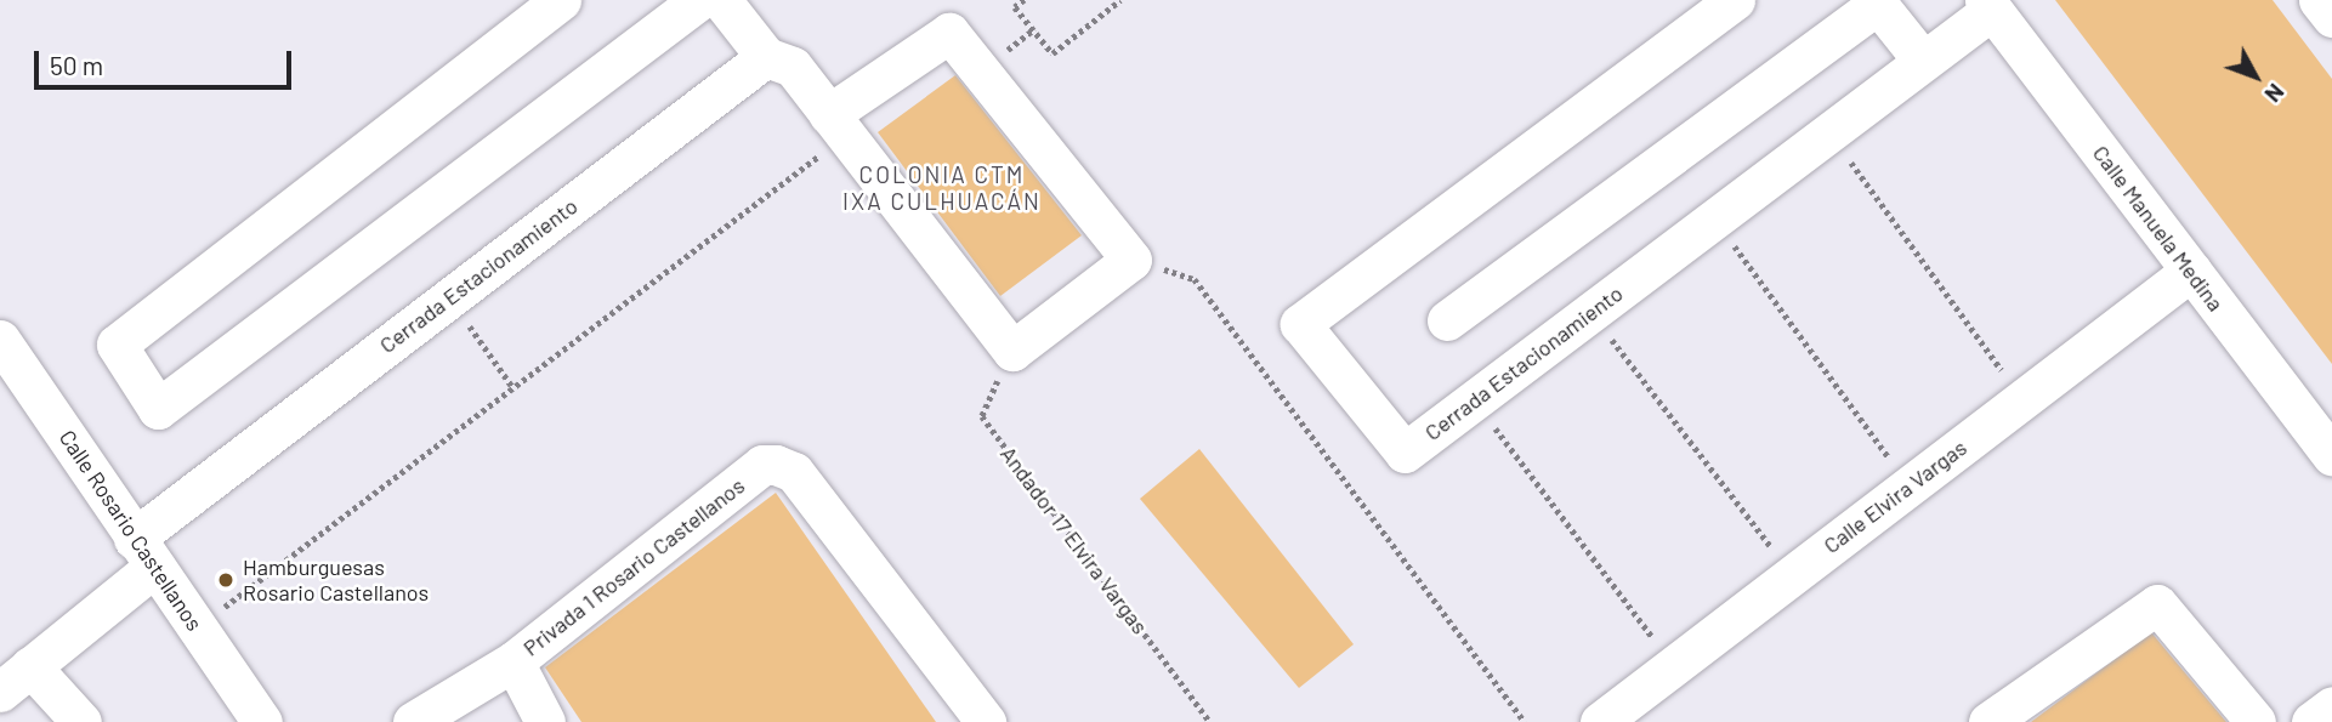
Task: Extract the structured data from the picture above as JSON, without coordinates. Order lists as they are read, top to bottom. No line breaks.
{"streets":{"street":["Calle Manuela Medina","Cerrada Estacionamiento","Calle Elvira Vargas","Calle Rosario Castellanos","Privada 1 Rosario Castellanos"],"path":["Andador 17 Elvira Vargas"]},"crossings":[["Calle Manuela Medina","Cerrada Estacionamiento"],["Calle Manuela Medina","Calle Elvira Vargas"],["Cerrada Estacionamiento","Calle Rosario Castellanos"]],"districts":["COLONIA CTM IXA CULHUACÁN"],"places":["Hamburguesas Rosario Castellanos"],"scale_bar":"50 m","north":"bottom right"}
